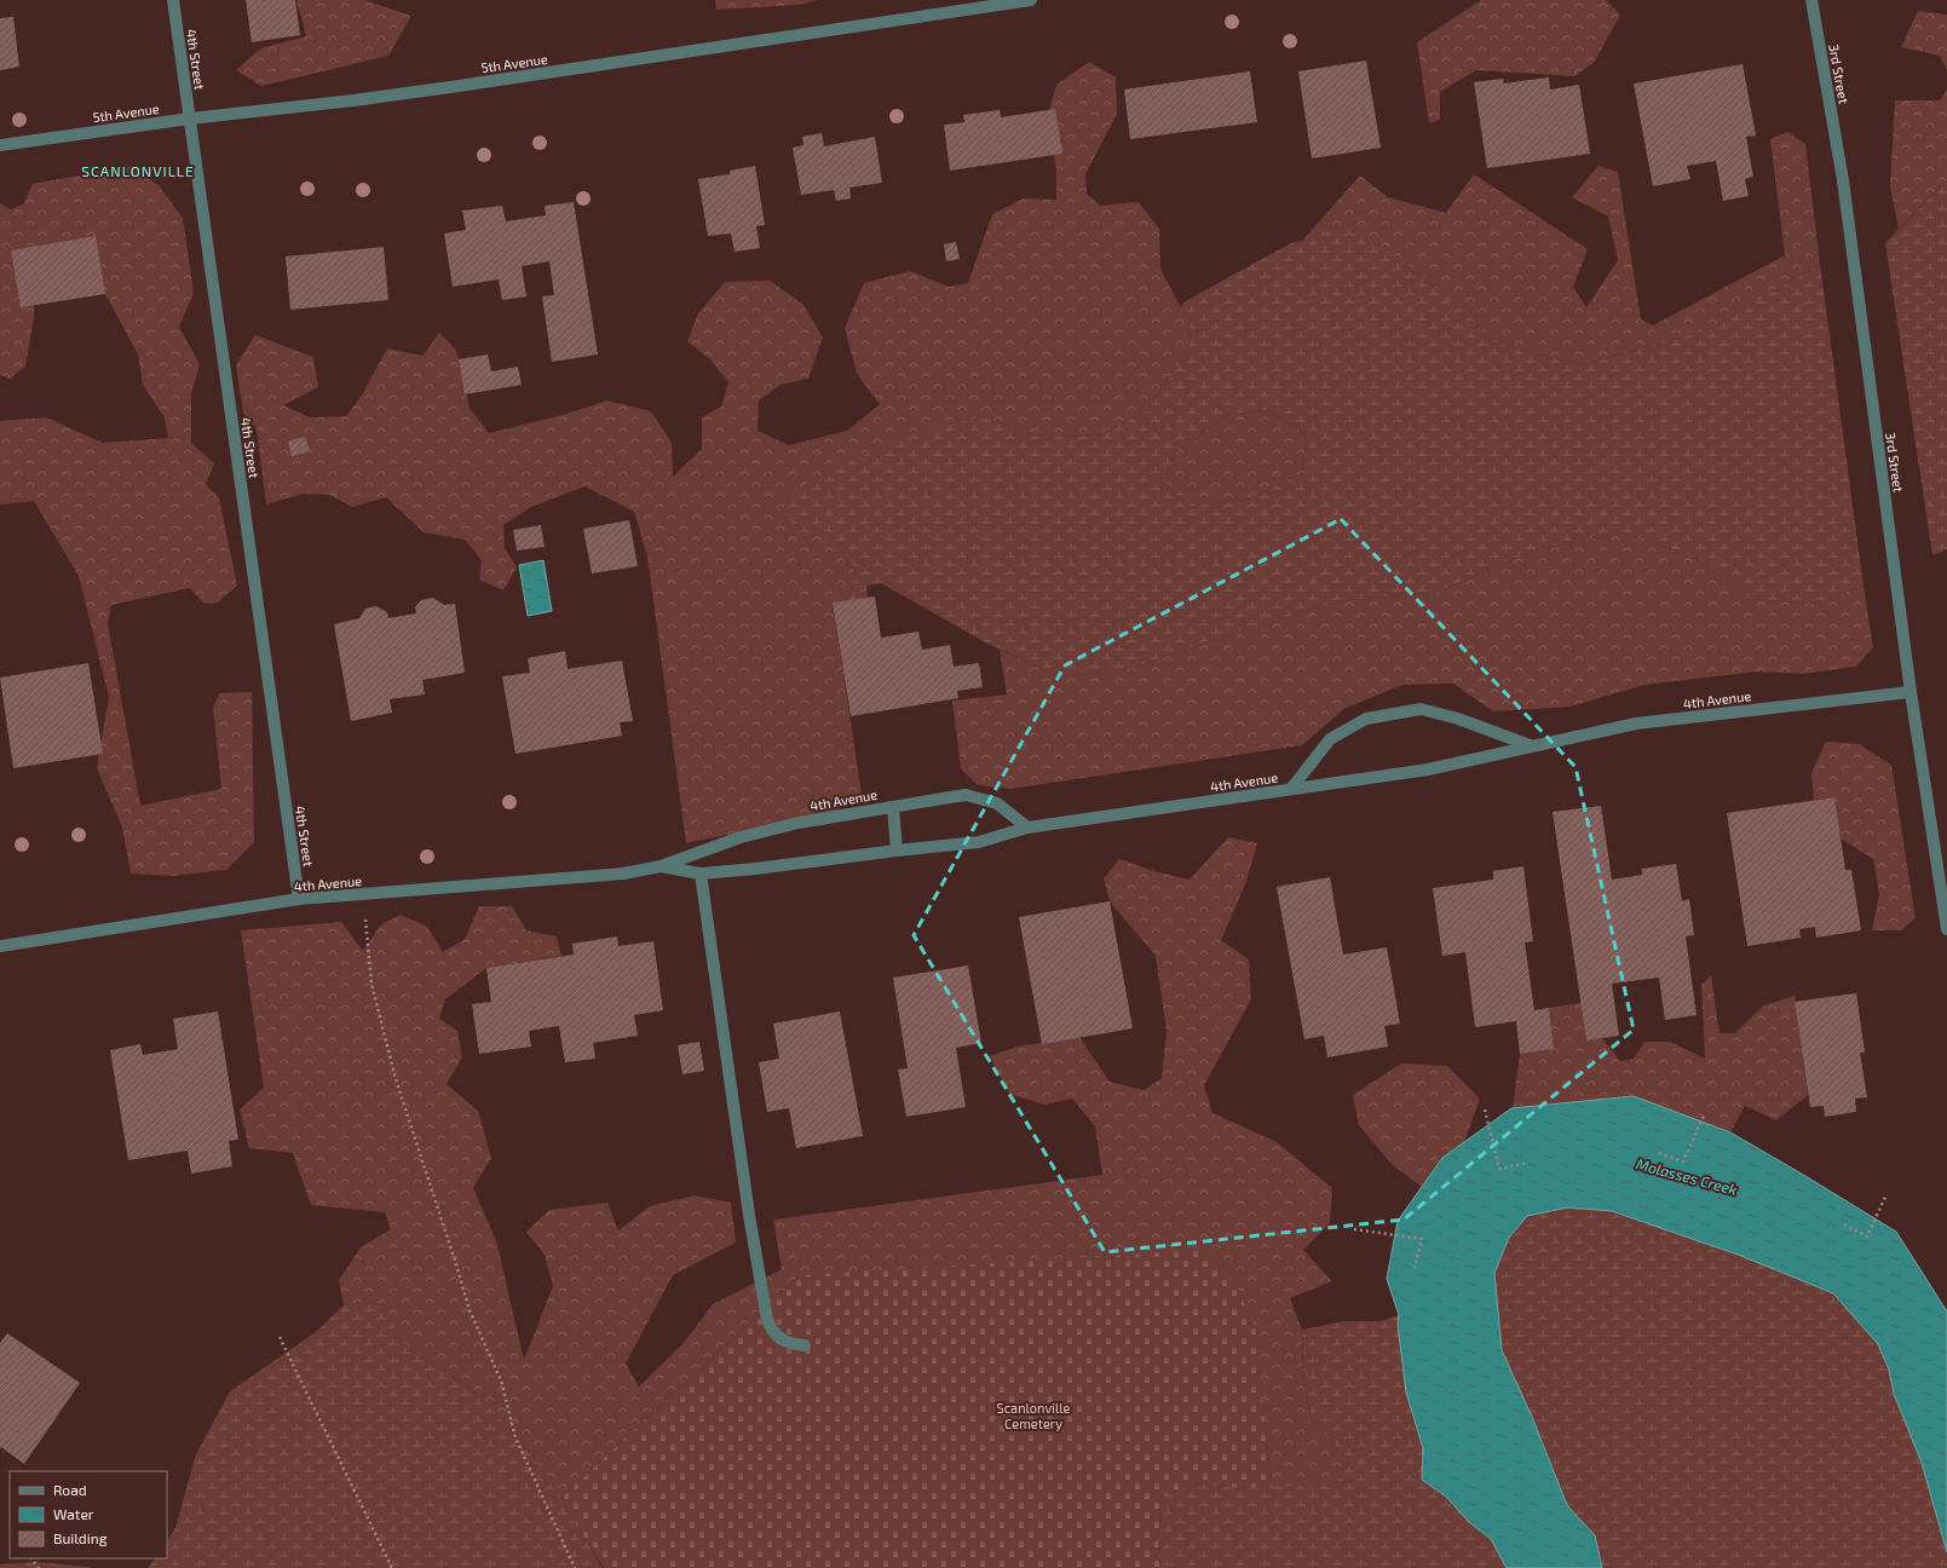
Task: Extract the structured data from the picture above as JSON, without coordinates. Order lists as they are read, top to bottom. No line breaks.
{"streets":{"street":["4th Street","5th Avenue","3rd Street","4th Avenue"]},"crossings":[["4th Street","5th Avenue"],["4th Street","4th Avenue"],["3rd Street","4th Avenue"]],"districts":["SCANLONVILLE"],"water":["Molasses Creek"],"parks":["Scanlonville Cemetery"],"legend":["Road","Water","Building"]}
